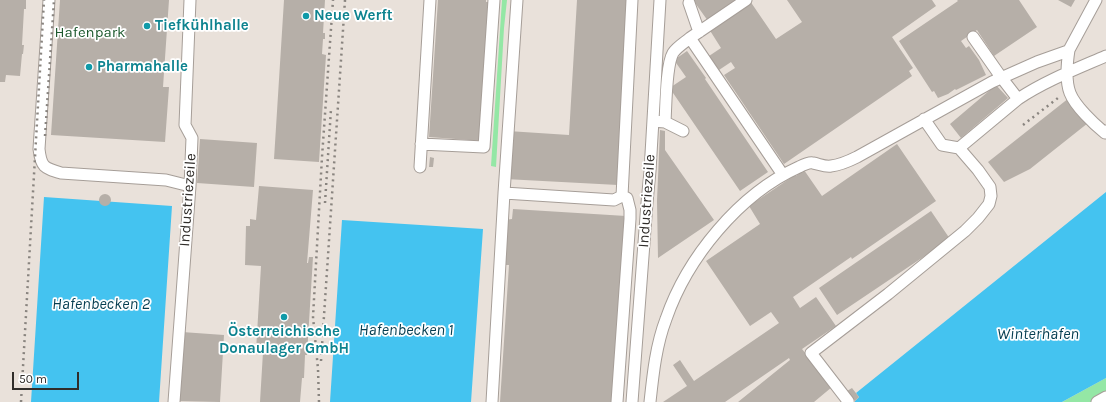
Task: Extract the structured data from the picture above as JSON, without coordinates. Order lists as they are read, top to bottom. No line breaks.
{"streets":{"street":["Industriezeile"]},"water":["Hafenbecken 2","Hafenbecken 1","Winterhafen"],"parks":["Hafenpark"],"places":["Neue Werft","Tiefkühlhalle","Pharmahalle","Österreichische Donaulager GmbH"],"scale_bar":"50 m"}
